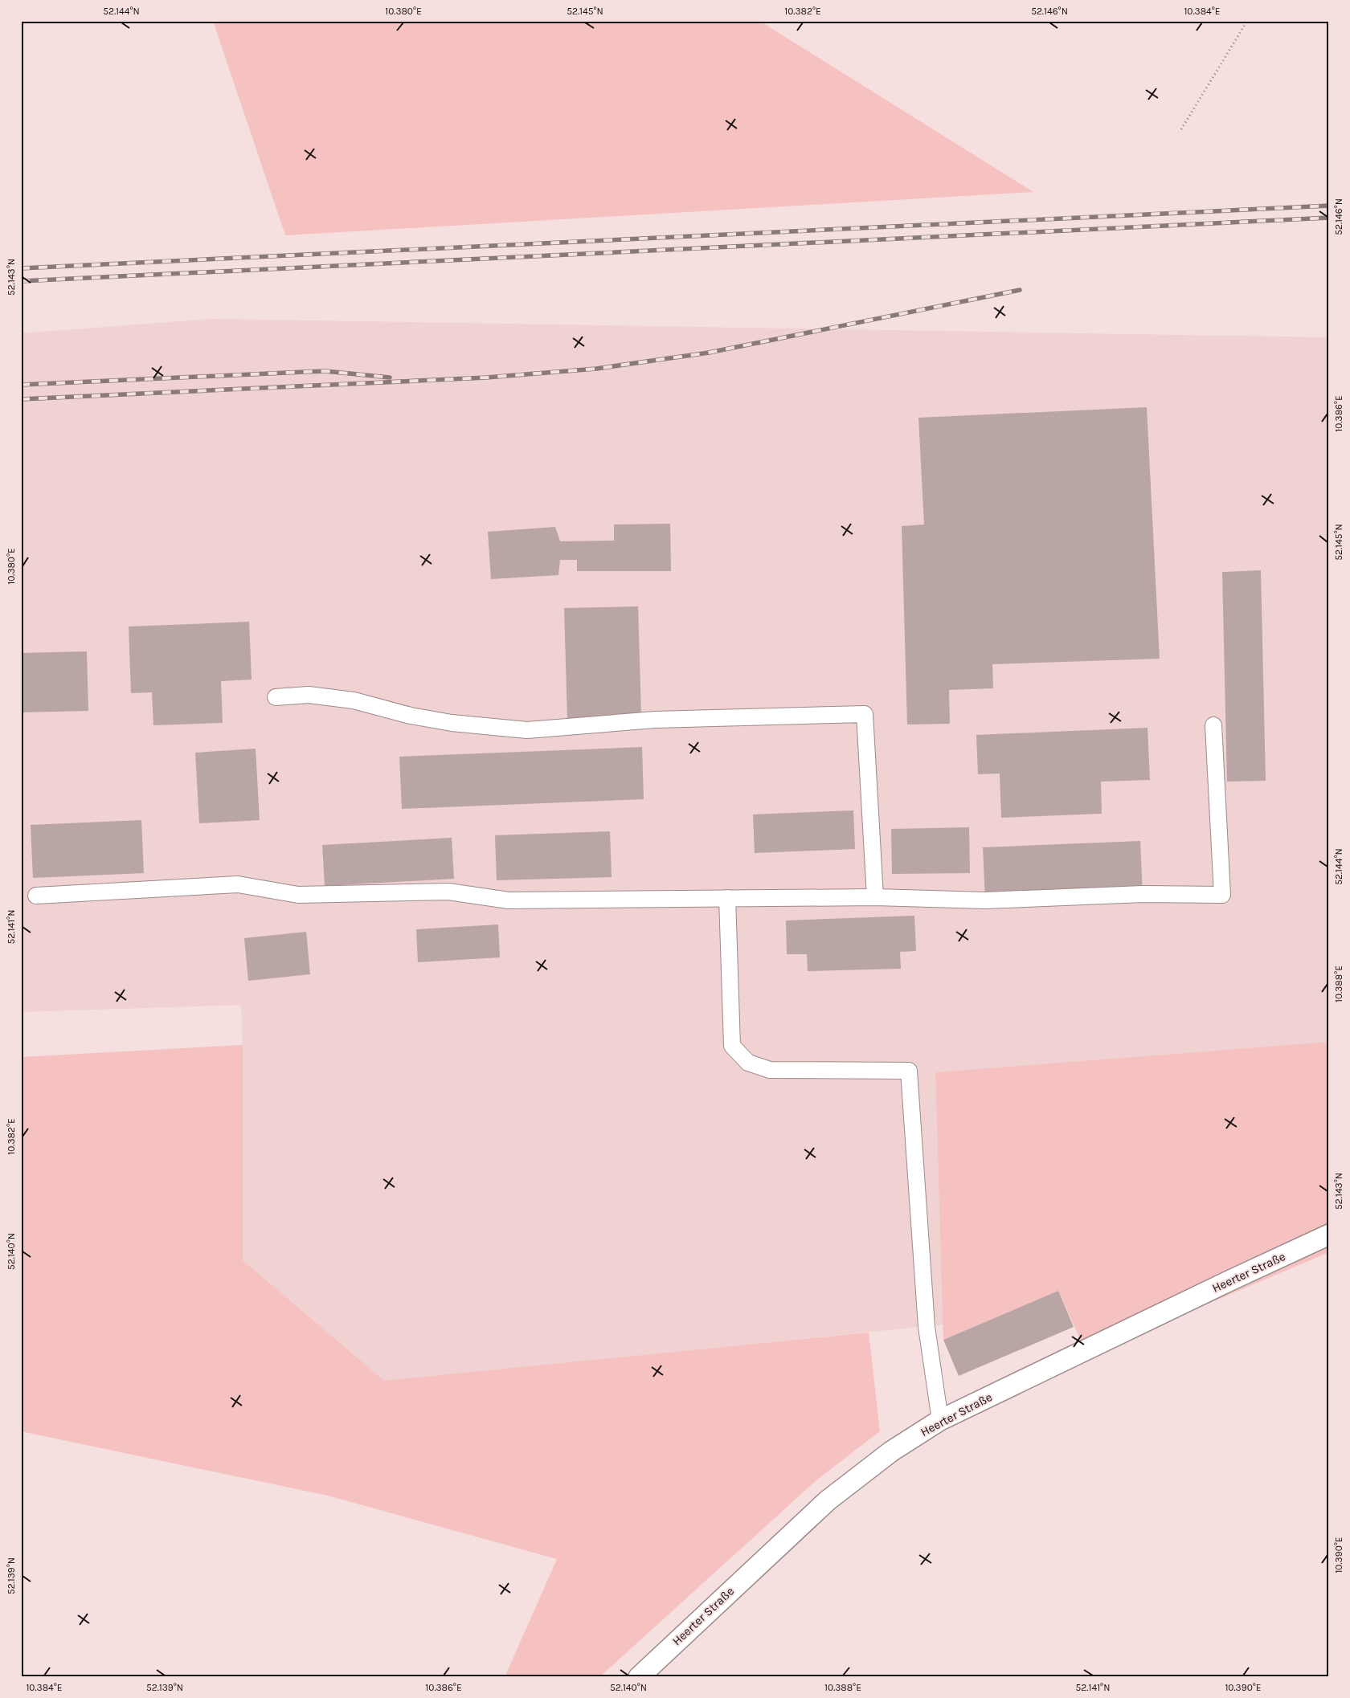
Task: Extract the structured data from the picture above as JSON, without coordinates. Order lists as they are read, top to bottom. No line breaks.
{"streets":{"main road":["Heerter Straße"]},"coordinates":["52.144°N","10.380°E","52.145°N","10.382°E","52.146°N","10.384°E","52.143°N","10.386°E","52.141°N","10.388°E","52.140°N","10.390°E","52.139°N"]}
